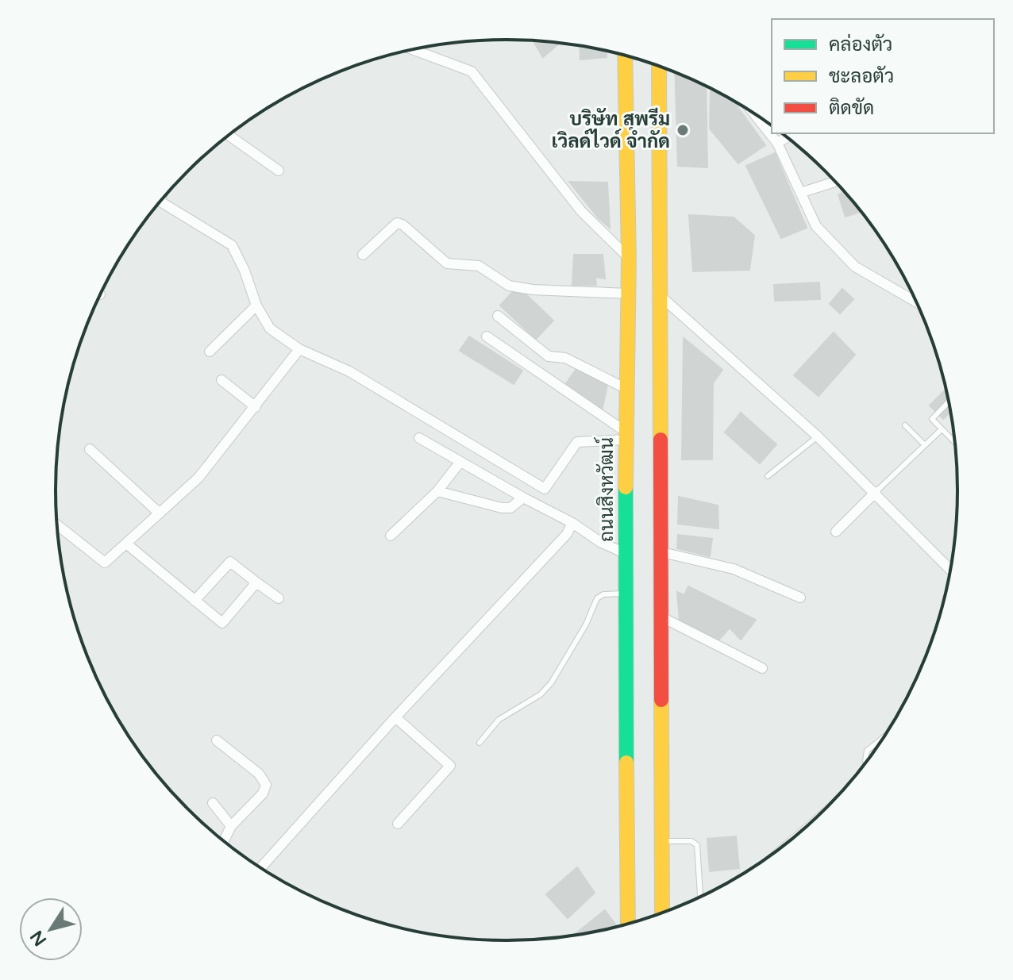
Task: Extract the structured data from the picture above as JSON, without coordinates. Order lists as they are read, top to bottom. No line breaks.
{"streets":{"main road":["ถนนสิงหวัฒน์"]},"places":["บริษัท สุพรีม เวิลด์ไวด์ จำกัด"],"legend":["คล่องตัว","ชะลอตัว","ติดขัด"],"north":"bottom left"}
